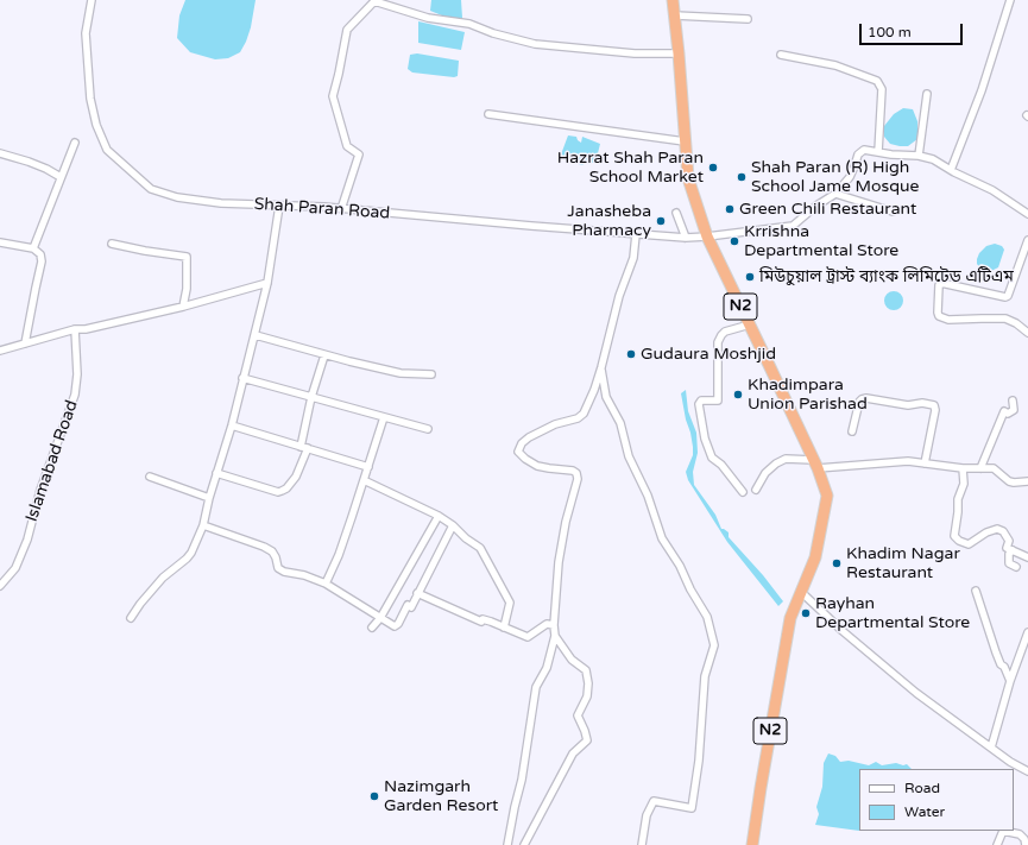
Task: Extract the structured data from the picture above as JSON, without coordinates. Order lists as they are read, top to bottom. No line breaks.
{"streets":{"highway":["N2"],"street":["Shah Paran Road","Islamabad Road"]},"crossings":[["Shah Paran Road","N2"]],"places":["Hazrat Shah Paran School Market","Shah Paran (R) High School Jame Mosque","Green Chili Restaurant","Janasheba Pharmacy","Krrishna Departmental Store","মিউচুয়াল ট্রাস্ট ব্যাংক লিমিটেড এটিএম","Gudaura Moshjid","Khadimpara Union Parishad","Khadim Nagar Restaurant","Rayhan Departmental Store","Nazimgarh Garden Resort"],"legend":["Road","Water"],"scale_bar":"100 m"}
